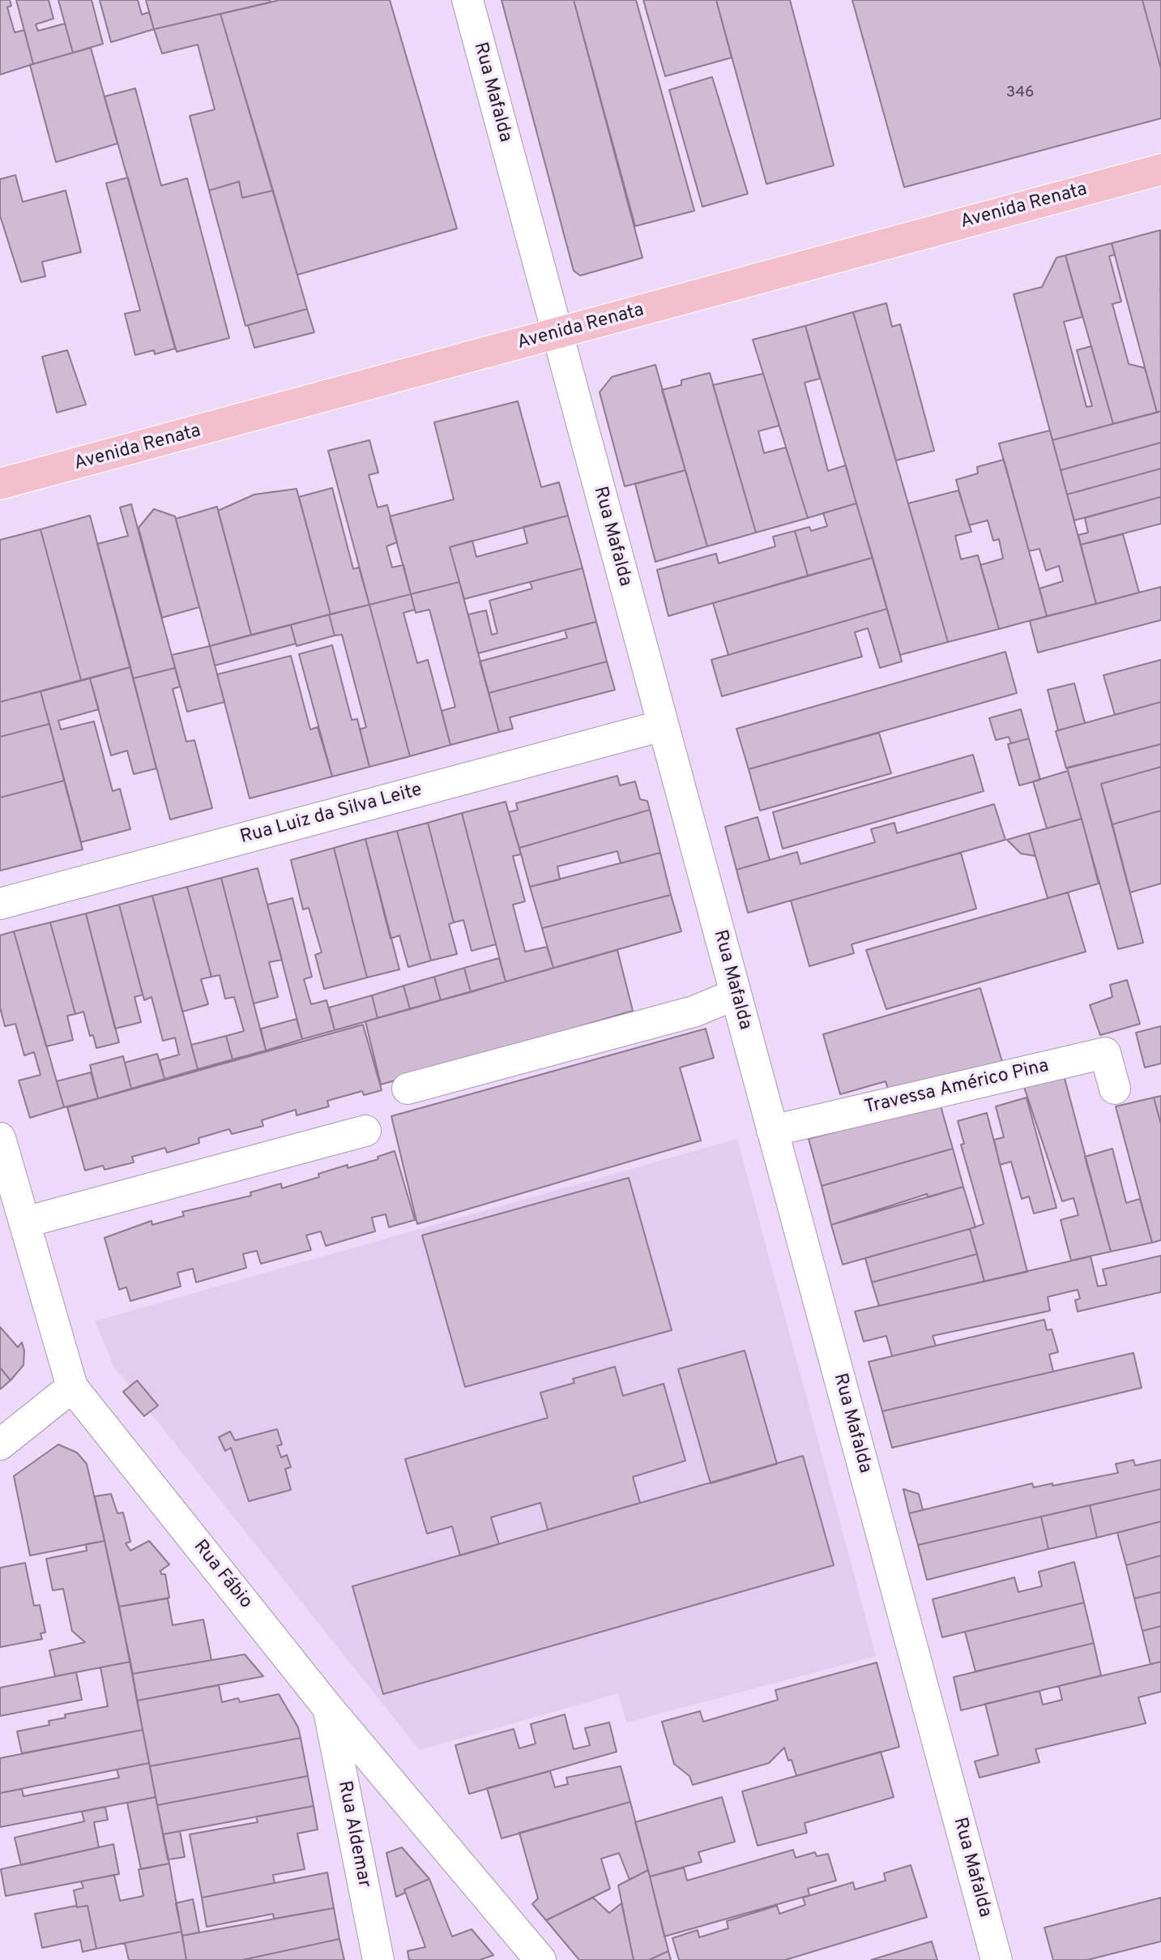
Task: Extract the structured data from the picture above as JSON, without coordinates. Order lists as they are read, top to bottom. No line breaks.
{"streets":{"main road":["Avenida Renata"],"street":["Rua Mafalda","Rua Luiz da Silva Leite","Travessa Américo Pina","Rua Fábio","Rua Aldemar"]},"crossings":[["Rua Mafalda","Avenida Renata"],["Rua Mafalda","Rua Luiz da Silva Leite"],["Rua Mafalda","Travessa Américo Pina"],["Rua Fábio","Rua Aldemar"]],"house_numbers":["346"]}
